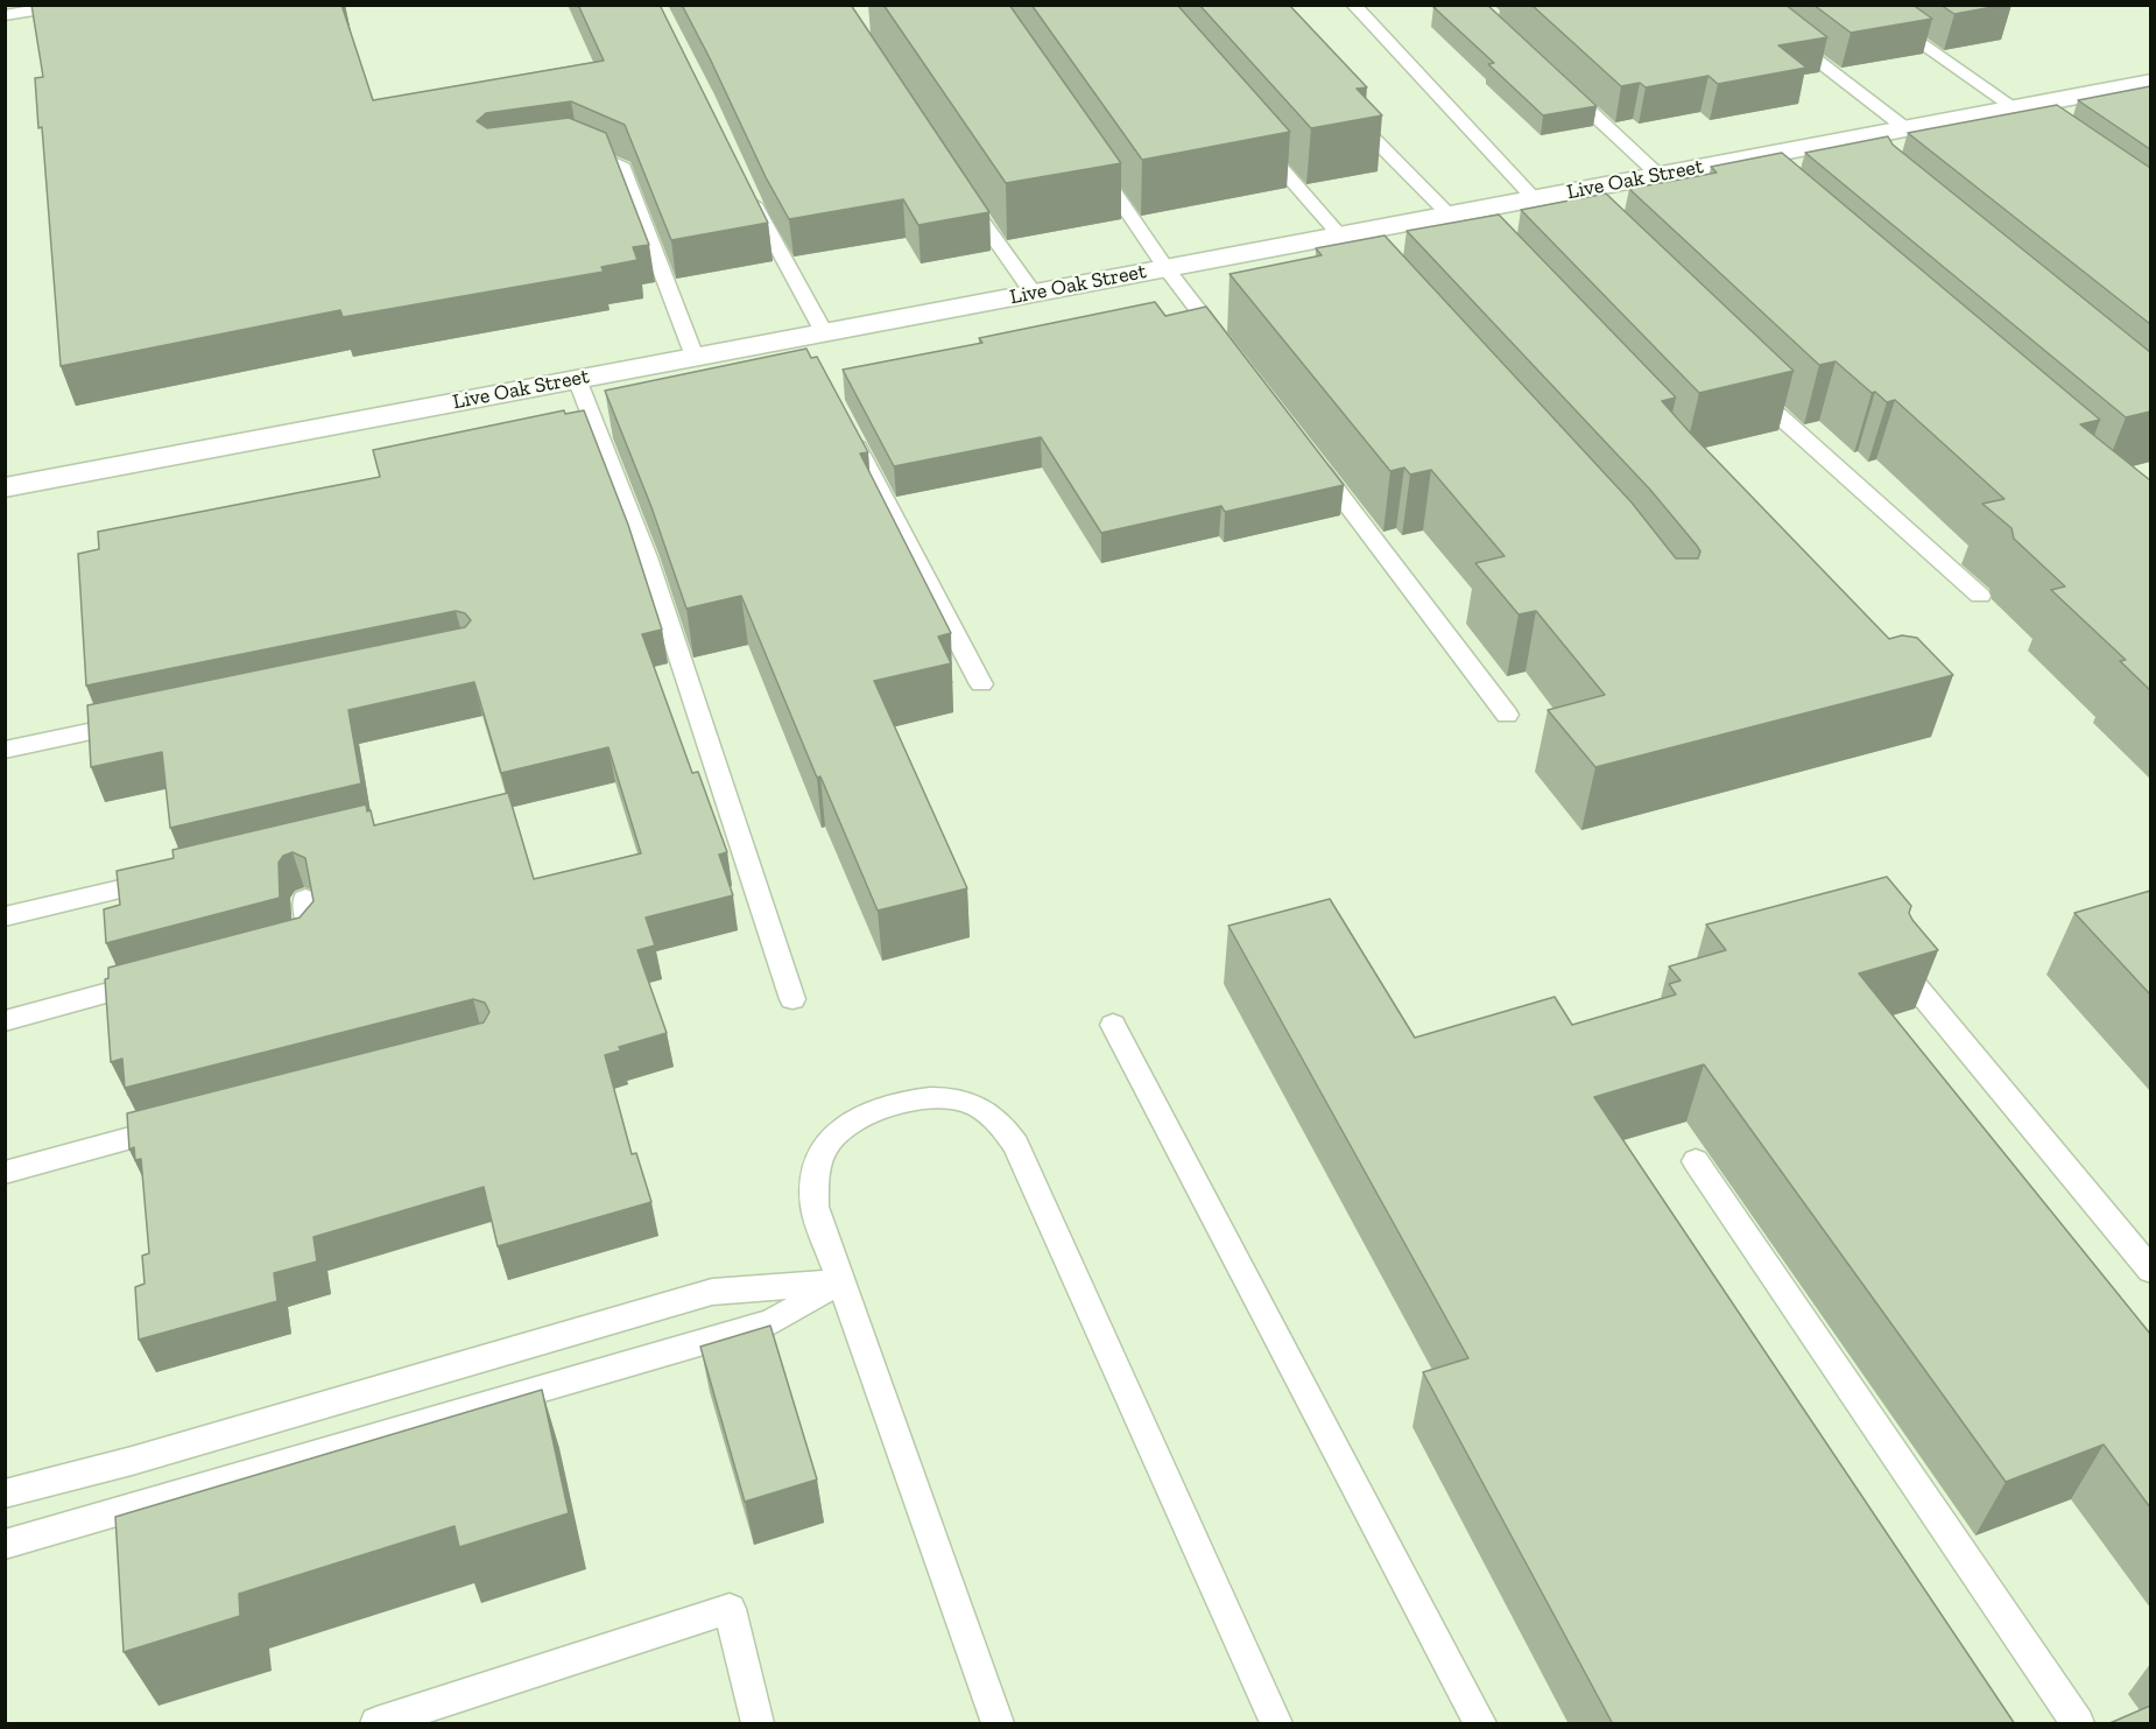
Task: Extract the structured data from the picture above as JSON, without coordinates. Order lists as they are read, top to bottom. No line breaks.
{"streets":{"street":["Live Oak Street"]}}
